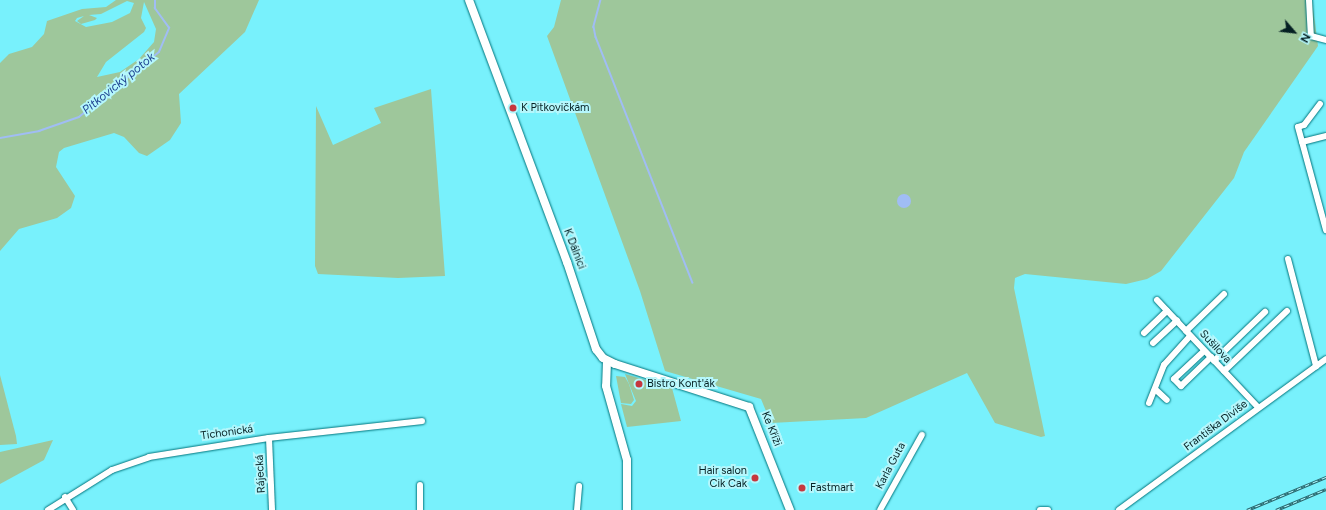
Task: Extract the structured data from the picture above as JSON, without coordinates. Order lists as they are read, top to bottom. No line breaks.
{"streets":{"street":["K Dálnici","Sušilova","Františka Diviše","Ke Kříži","Tichonická","Karla Guta","Rájecká"]},"crossings":[["K Dálnici","Ke Kříži"],["Sušilova","Františka Diviše"],["Tichonická","Rájecká"]],"water":["Pitkovický potok"],"places":["K Pitkovičkám","Bistro Kont'ák","Hair salon Cik Cak","Fastmart"],"north":"bottom right"}
